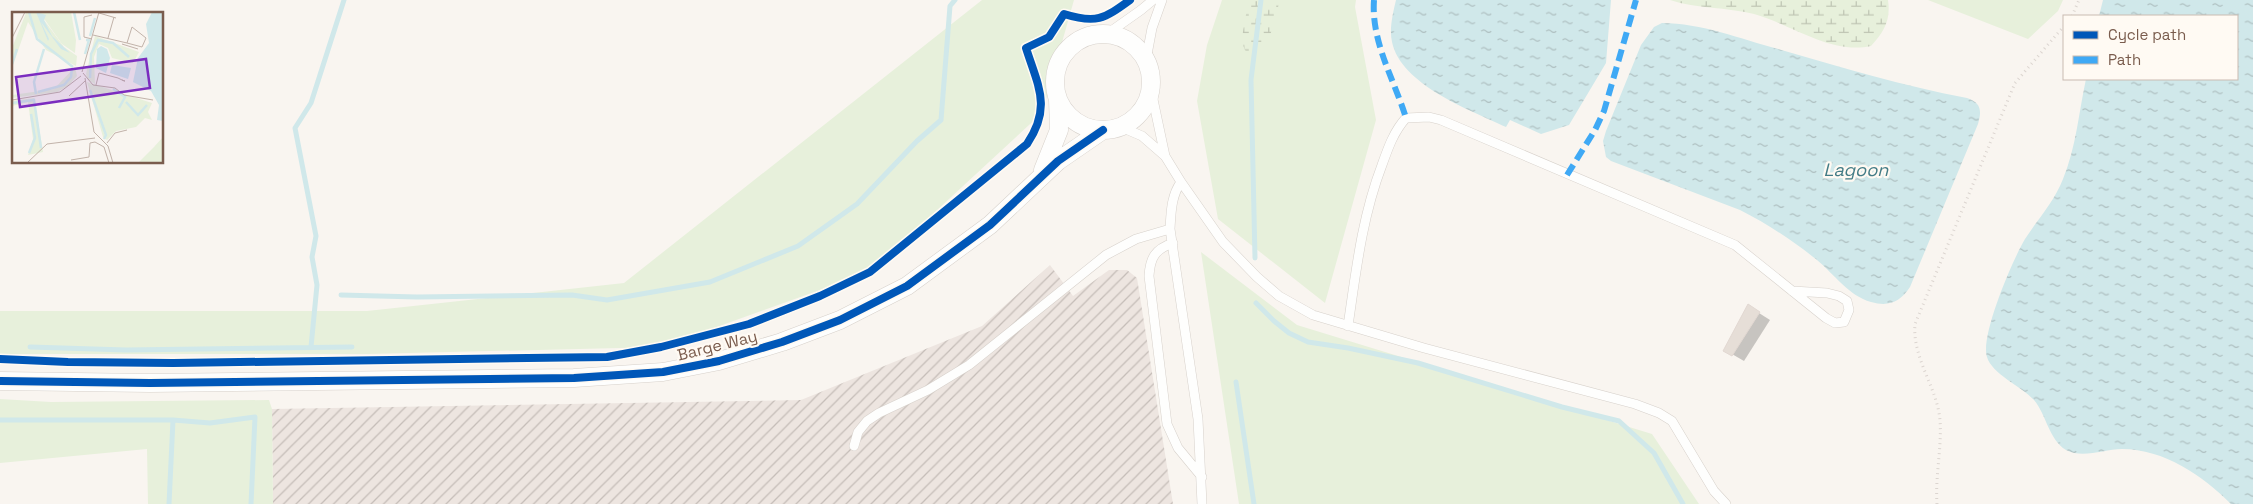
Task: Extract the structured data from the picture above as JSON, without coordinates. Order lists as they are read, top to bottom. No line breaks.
{"streets":{"street":["Barge Way"]},"water":["Lagoon"],"legend":["Cycle path","Path"]}
